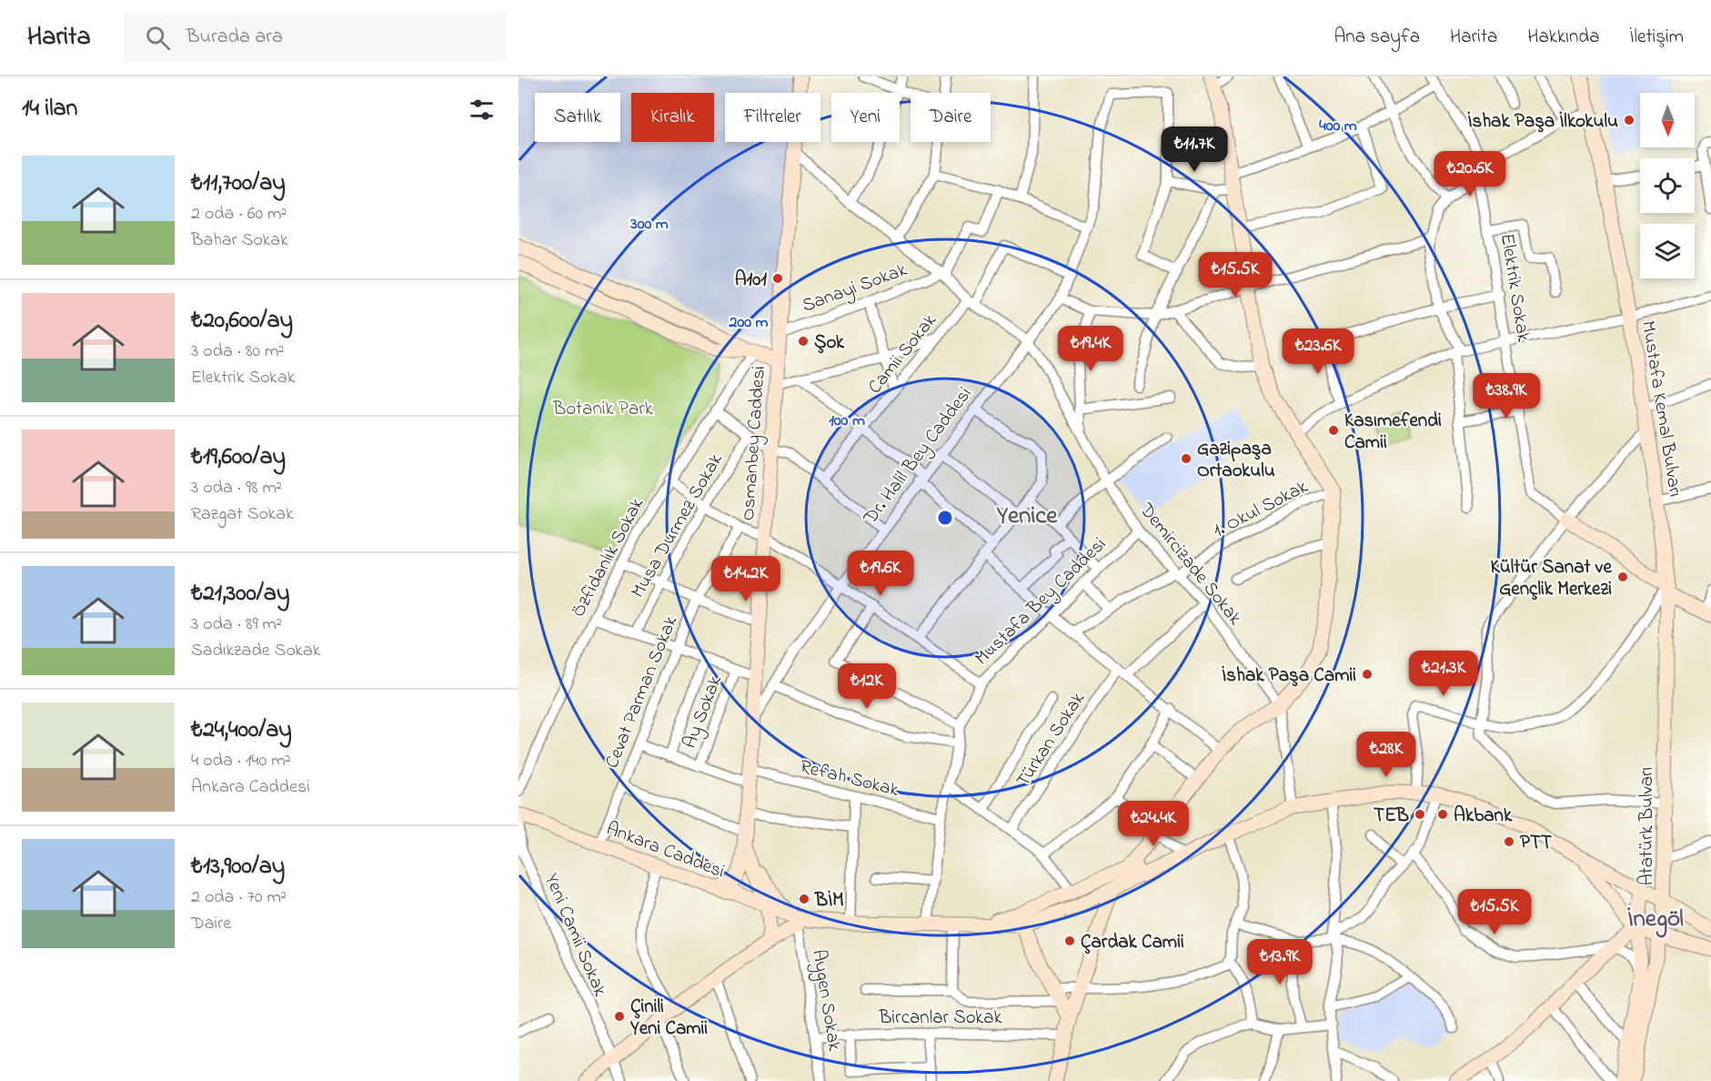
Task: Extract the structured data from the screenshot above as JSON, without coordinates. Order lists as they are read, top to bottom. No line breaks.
{"streets":{"street":["Sanayi Sokak","Elektrik Sokak","Camii Sokak","Mustafa Kemal Bulvarı","Osmanbey Caddesi","Dr. Halil Bey Caddesi","1. Okul Sokak","Musa Durmez Sokak","Özfidanlık Sokak","Demircizade Sokak","Mustafa Bey Caddesi","Cevat Parman Sokak","Ay Sokak","Türkan Sokak","Refah Sokak","Atatürk Bulvarı","Ankara Caddesi","Yeni Camii Sokak","Aygen Sokak","Bircanlar Sokak"]},"crossings":[["Sanayi Sokak","Osmanbey Caddesi"],["Camii Sokak","Dr. Halil Bey Caddesi"],["Mustafa Kemal Bulvarı","Atatürk Bulvarı"],["Osmanbey Caddesi","Dr. Halil Bey Caddesi"],["Osmanbey Caddesi","Refah Sokak"],["1. Okul Sokak","Demircizade Sokak"],["Demircizade Sokak","Mustafa Bey Caddesi"],["Mustafa Bey Caddesi","Refah Sokak"],["Mustafa Bey Caddesi","Ankara Caddesi"],["Cevat Parman Sokak","Refah Sokak"],["Cevat Parman Sokak","Ankara Caddesi"],["Ay Sokak","Refah Sokak"],["Ankara Caddesi","Aygen Sokak"],["Aygen Sokak","Bircanlar Sokak"]],"districts":["Yenice","İnegöl"],"parks":["Botanik Park"],"places":["İshak Paşa İlkokulu","A101","Şok","Kasımefendi Camii","Gazipaşa Ortaokulu","Kültür Sanat ve Gençlik Merkezi","İshak Paşa Camii","TEB","Akbank","PTT","BİM","Çardak Camii","Çinili Yeni Camii"],"north":"bottom","page":{"header":"Harita","search":"Burada ara","nav":["Ana sayfa","Harita","Hakkında","İletişim"],"heading":"14 ilan","chip":["Satılık","Kiralık","Filtreler","Yeni","Daire"],"price":["₺11.7K","₺20.6K","₺15.5K","₺19.4K","₺23.6K","₺38.9K","₺19.6K","₺14.2K","₺21.3K","₺12K","₺28K","₺24.4K","₺15.5K","₺13.9K"],"list":[{"name":"₺11,700/ay","note":"2 oda · 60 m² · Bahar Sokak"},{"name":"₺20,600/ay","note":"3 oda · 80 m² · Elektrik Sokak"},{"name":"₺19,600/ay","note":"3 oda · 98 m² · Razgat Sokak"},{"name":"₺21,300/ay","note":"3 oda · 89 m² · Sadıkzade Sokak"},{"name":"₺24,400/ay","note":"4 oda · 140 m² · Ankara Caddesi"},{"name":"₺13,900/ay","note":"2 oda · 70 m² · Daire"}]},"rings":["400 m","300 m","200 m","100 m"]}
